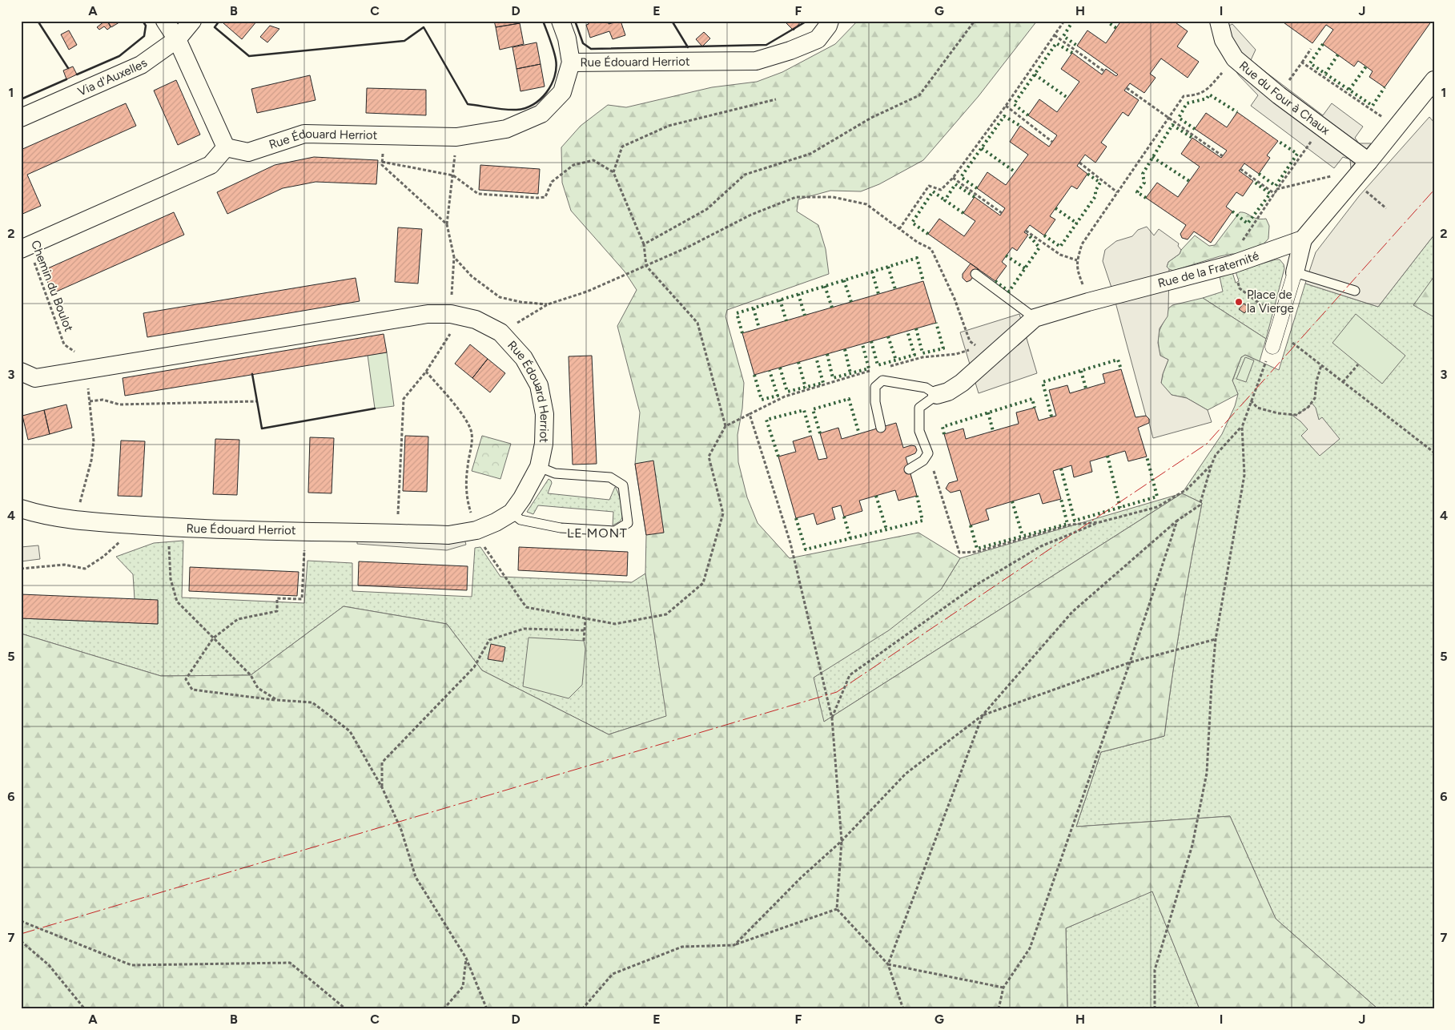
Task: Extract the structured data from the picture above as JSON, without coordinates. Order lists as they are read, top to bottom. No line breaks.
{"streets":{"street":["Rue Édouard Herriot","Via d'Auxelles","Rue du Four à Chaux","Rue de la Fraternité"],"path":["Chemin du Boulot"]},"crossings":[["Rue Édouard Herriot","Chemin du Boulot"]],"districts":["LE MONT"],"places":["Place de la Vierge"],"grid":{"columns":["A","B","C","D","E","F","G","H","I","J"],"rows":["1","2","3","4","5","6","7"]}}
